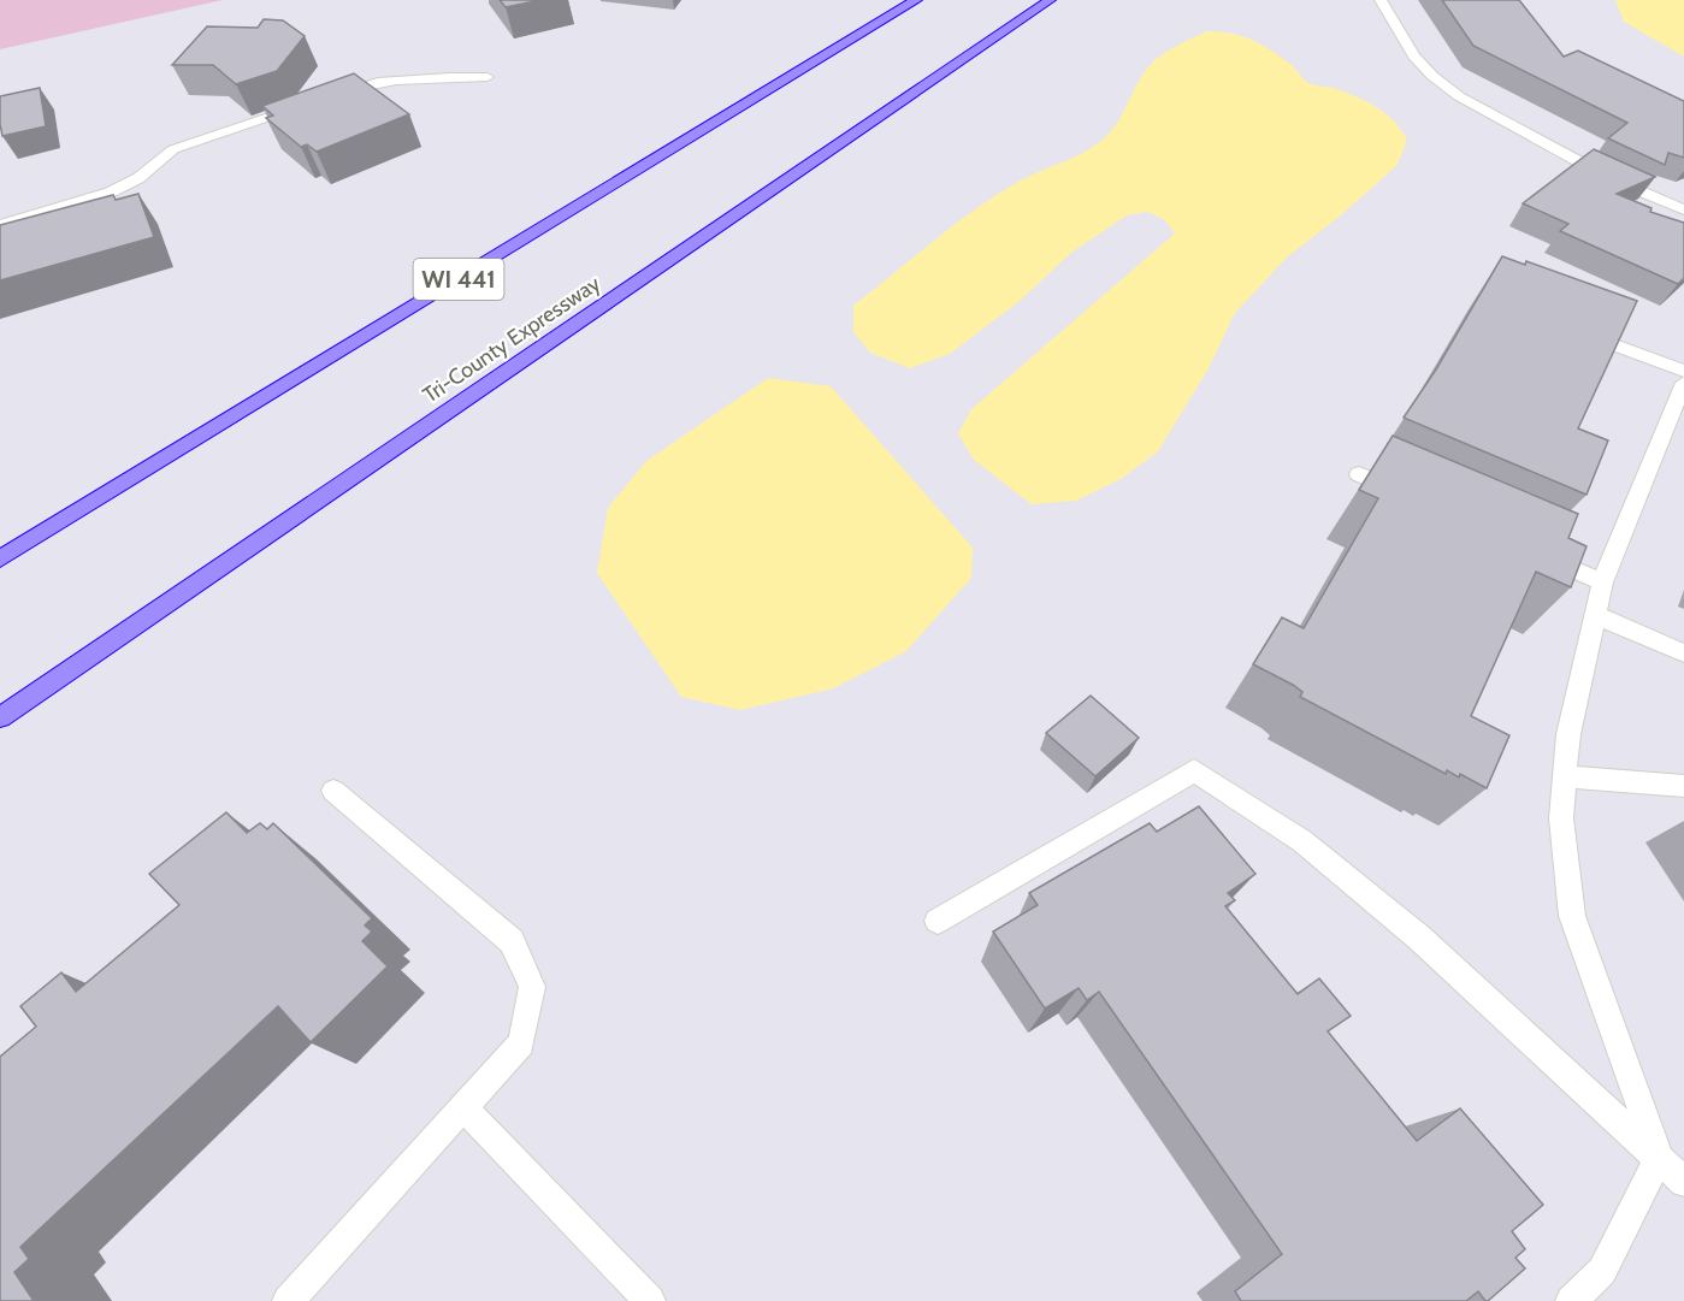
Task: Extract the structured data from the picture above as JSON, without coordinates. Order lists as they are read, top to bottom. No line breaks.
{"streets":{"highway":["WI 441","Tri-County Expressway"]}}
